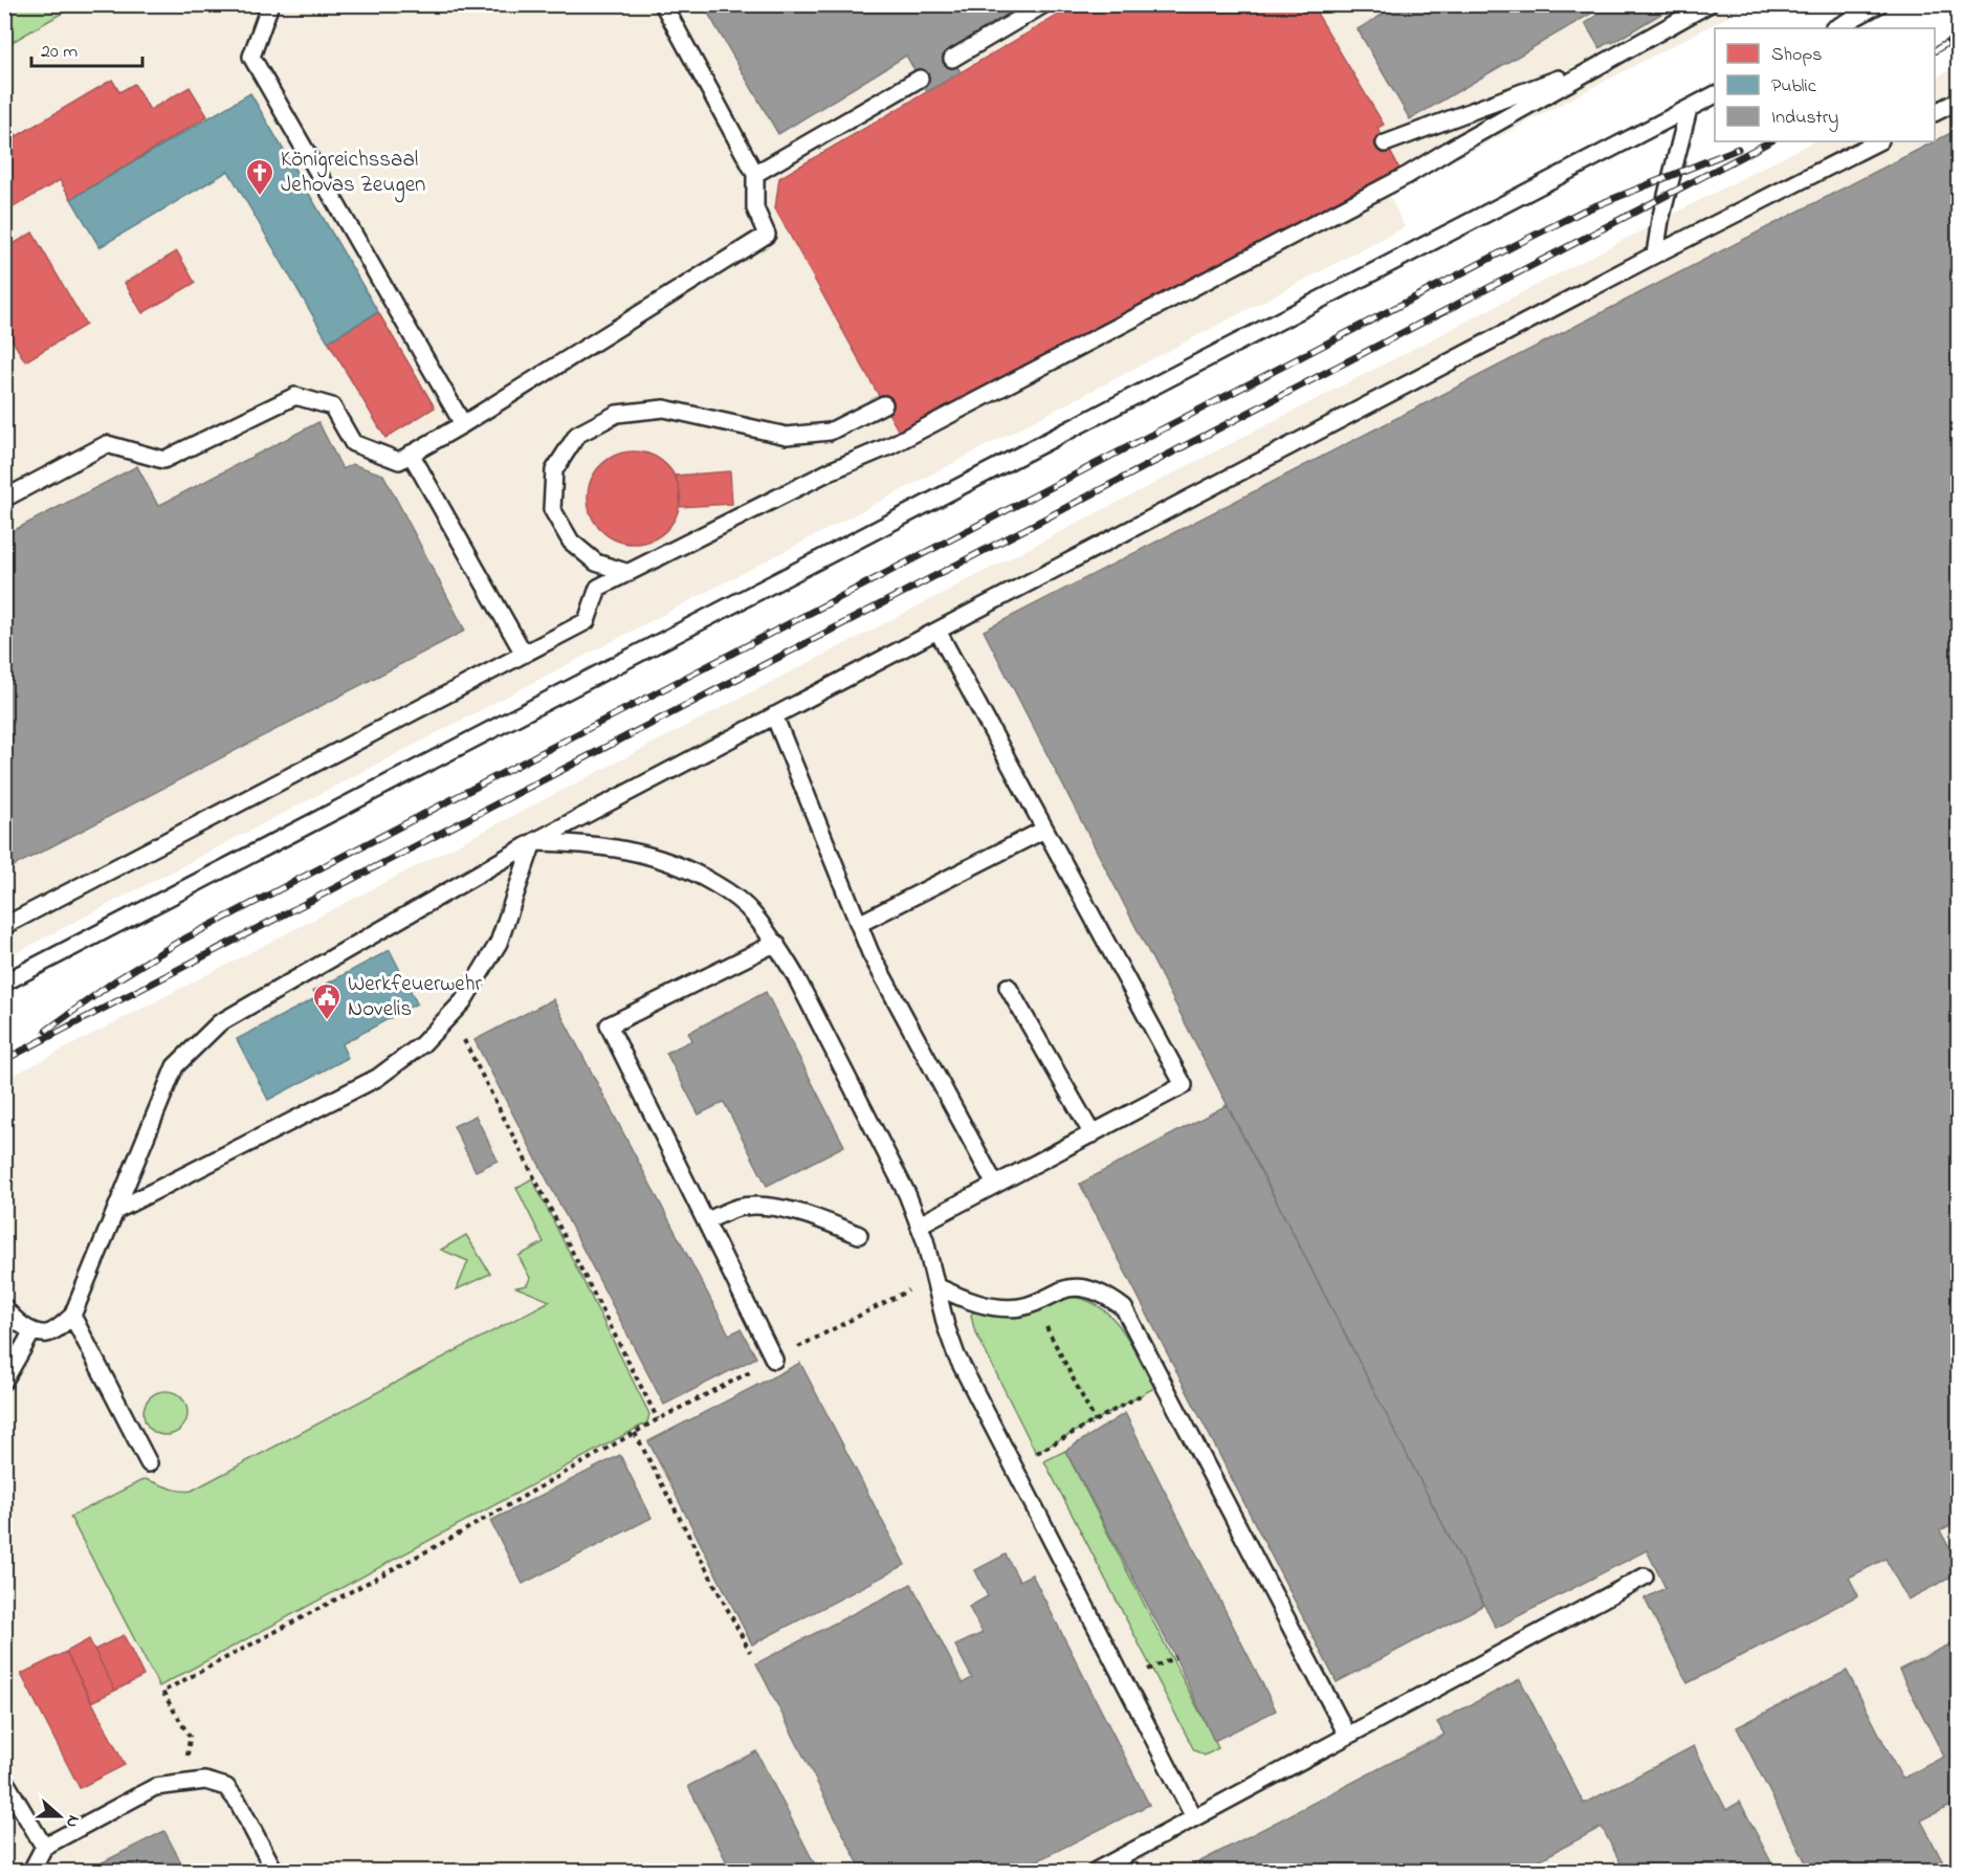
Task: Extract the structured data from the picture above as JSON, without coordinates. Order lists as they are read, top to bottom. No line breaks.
{"places":{"church":["Königreichssaal Jehovas Zeugen"],"public building":["Werkfeuerwehr Novelis"]},"legend":["Shops","Public","Industry"],"scale_bar":"20 m","north":"right"}
